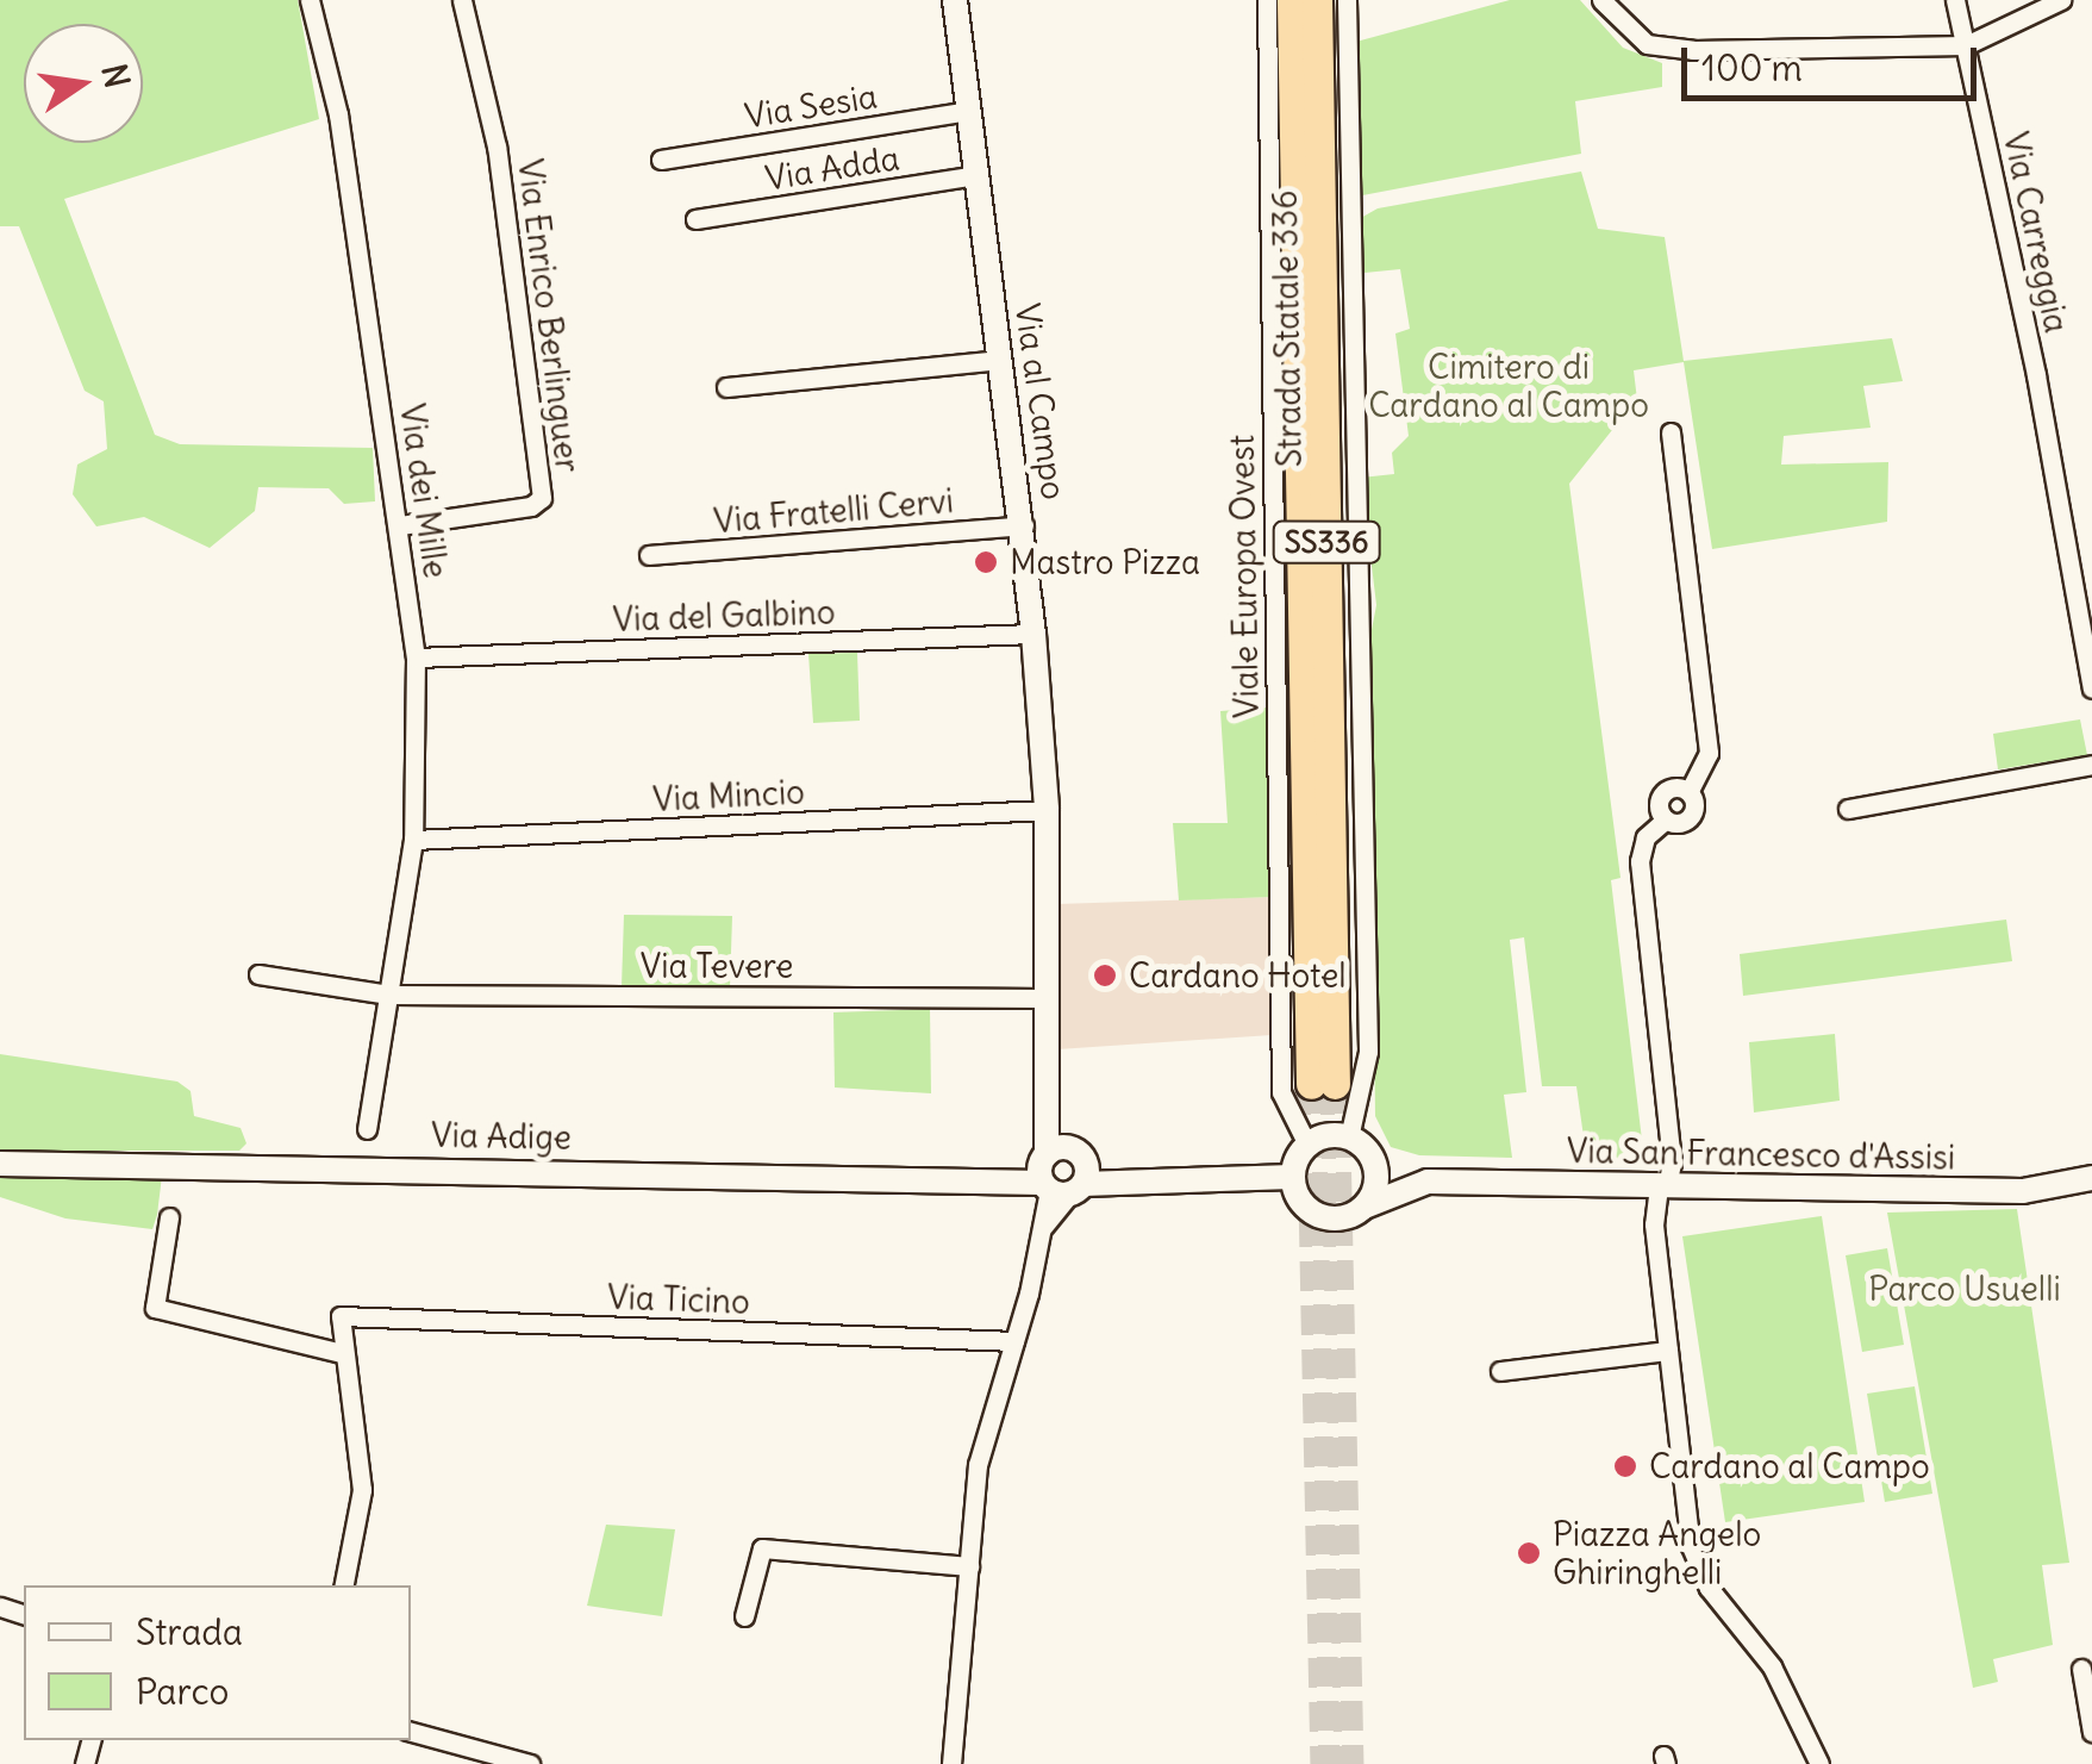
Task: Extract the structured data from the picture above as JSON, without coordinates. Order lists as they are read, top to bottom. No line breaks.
{"streets":{"highway":["Strada Statale 336","SS336"],"street":["Via Sesia","Via Adda","Via Carreggia","Via Enrico Berlinguer","Via al Campo","Via dei Mille","Via Fratelli Cervi","Viale Europa Ovest","Via del Galbino","Via Mincio","Via Tevere","Via Adige","Via San Francesco d'Assisi","Via Ticino"]},"crossings":[["Via Sesia","Via al Campo"],["Via Adda","Via al Campo"],["Via Enrico Berlinguer","Via dei Mille"],["Via al Campo","Via Fratelli Cervi"],["Via al Campo","Via del Galbino"],["Via al Campo","Via Mincio"],["Via al Campo","Via Tevere"],["Via al Campo","Via Adige"],["Via dei Mille","Via del Galbino"],["Via dei Mille","Via Mincio"],["Via dei Mille","Via Tevere"],["Viale Europa Ovest","Via San Francesco d'Assisi"]],"parks":["Cimitero di Cardano al Campo","Parco Usuelli"],"places":["Mastro Pizza","Cardano Hotel","Cardano al Campo","Piazza Angelo Ghiringhelli"],"legend":["Strada","Parco"],"scale_bar":"100 m","north":"right"}
